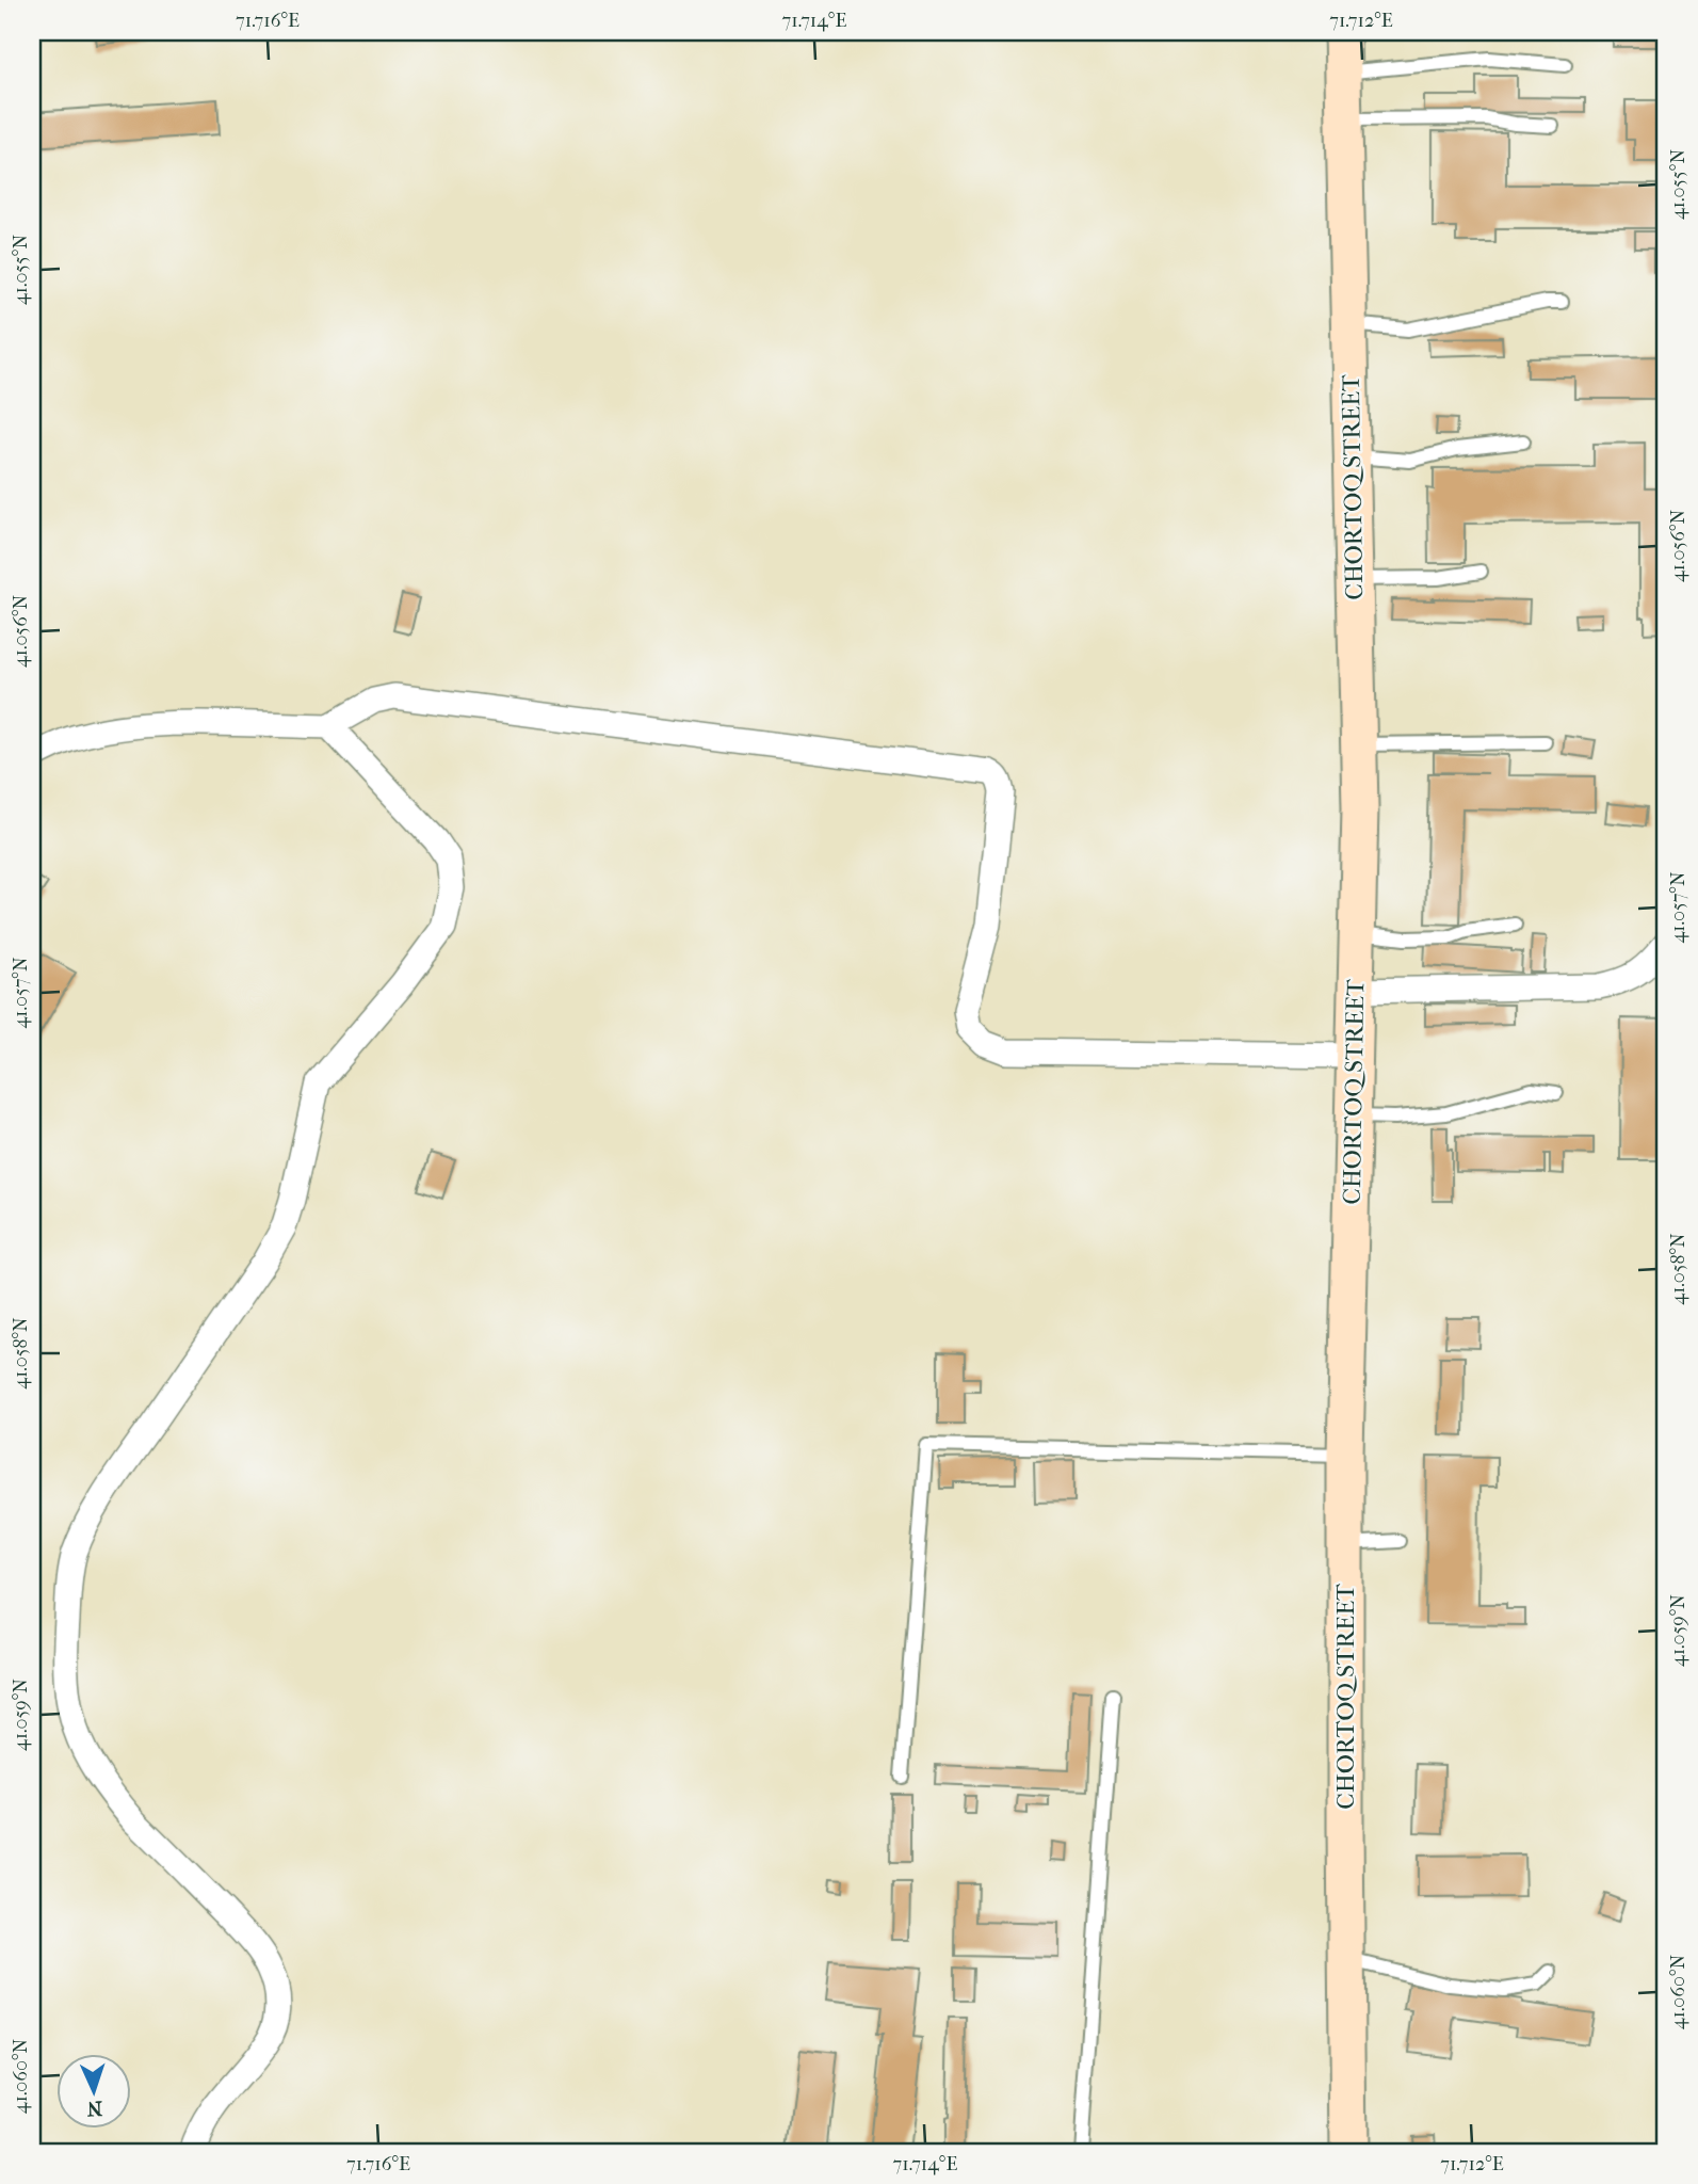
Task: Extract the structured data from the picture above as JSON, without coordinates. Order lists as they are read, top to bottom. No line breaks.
{"streets":{"main road":["CHORTOQ STREET"]},"north":"bottom","coordinates":["71.716°E","71.714°E","71.712°E","41.055°N","41.056°N","41.057°N","41.058°N","41.059°N","41.060°N"]}
